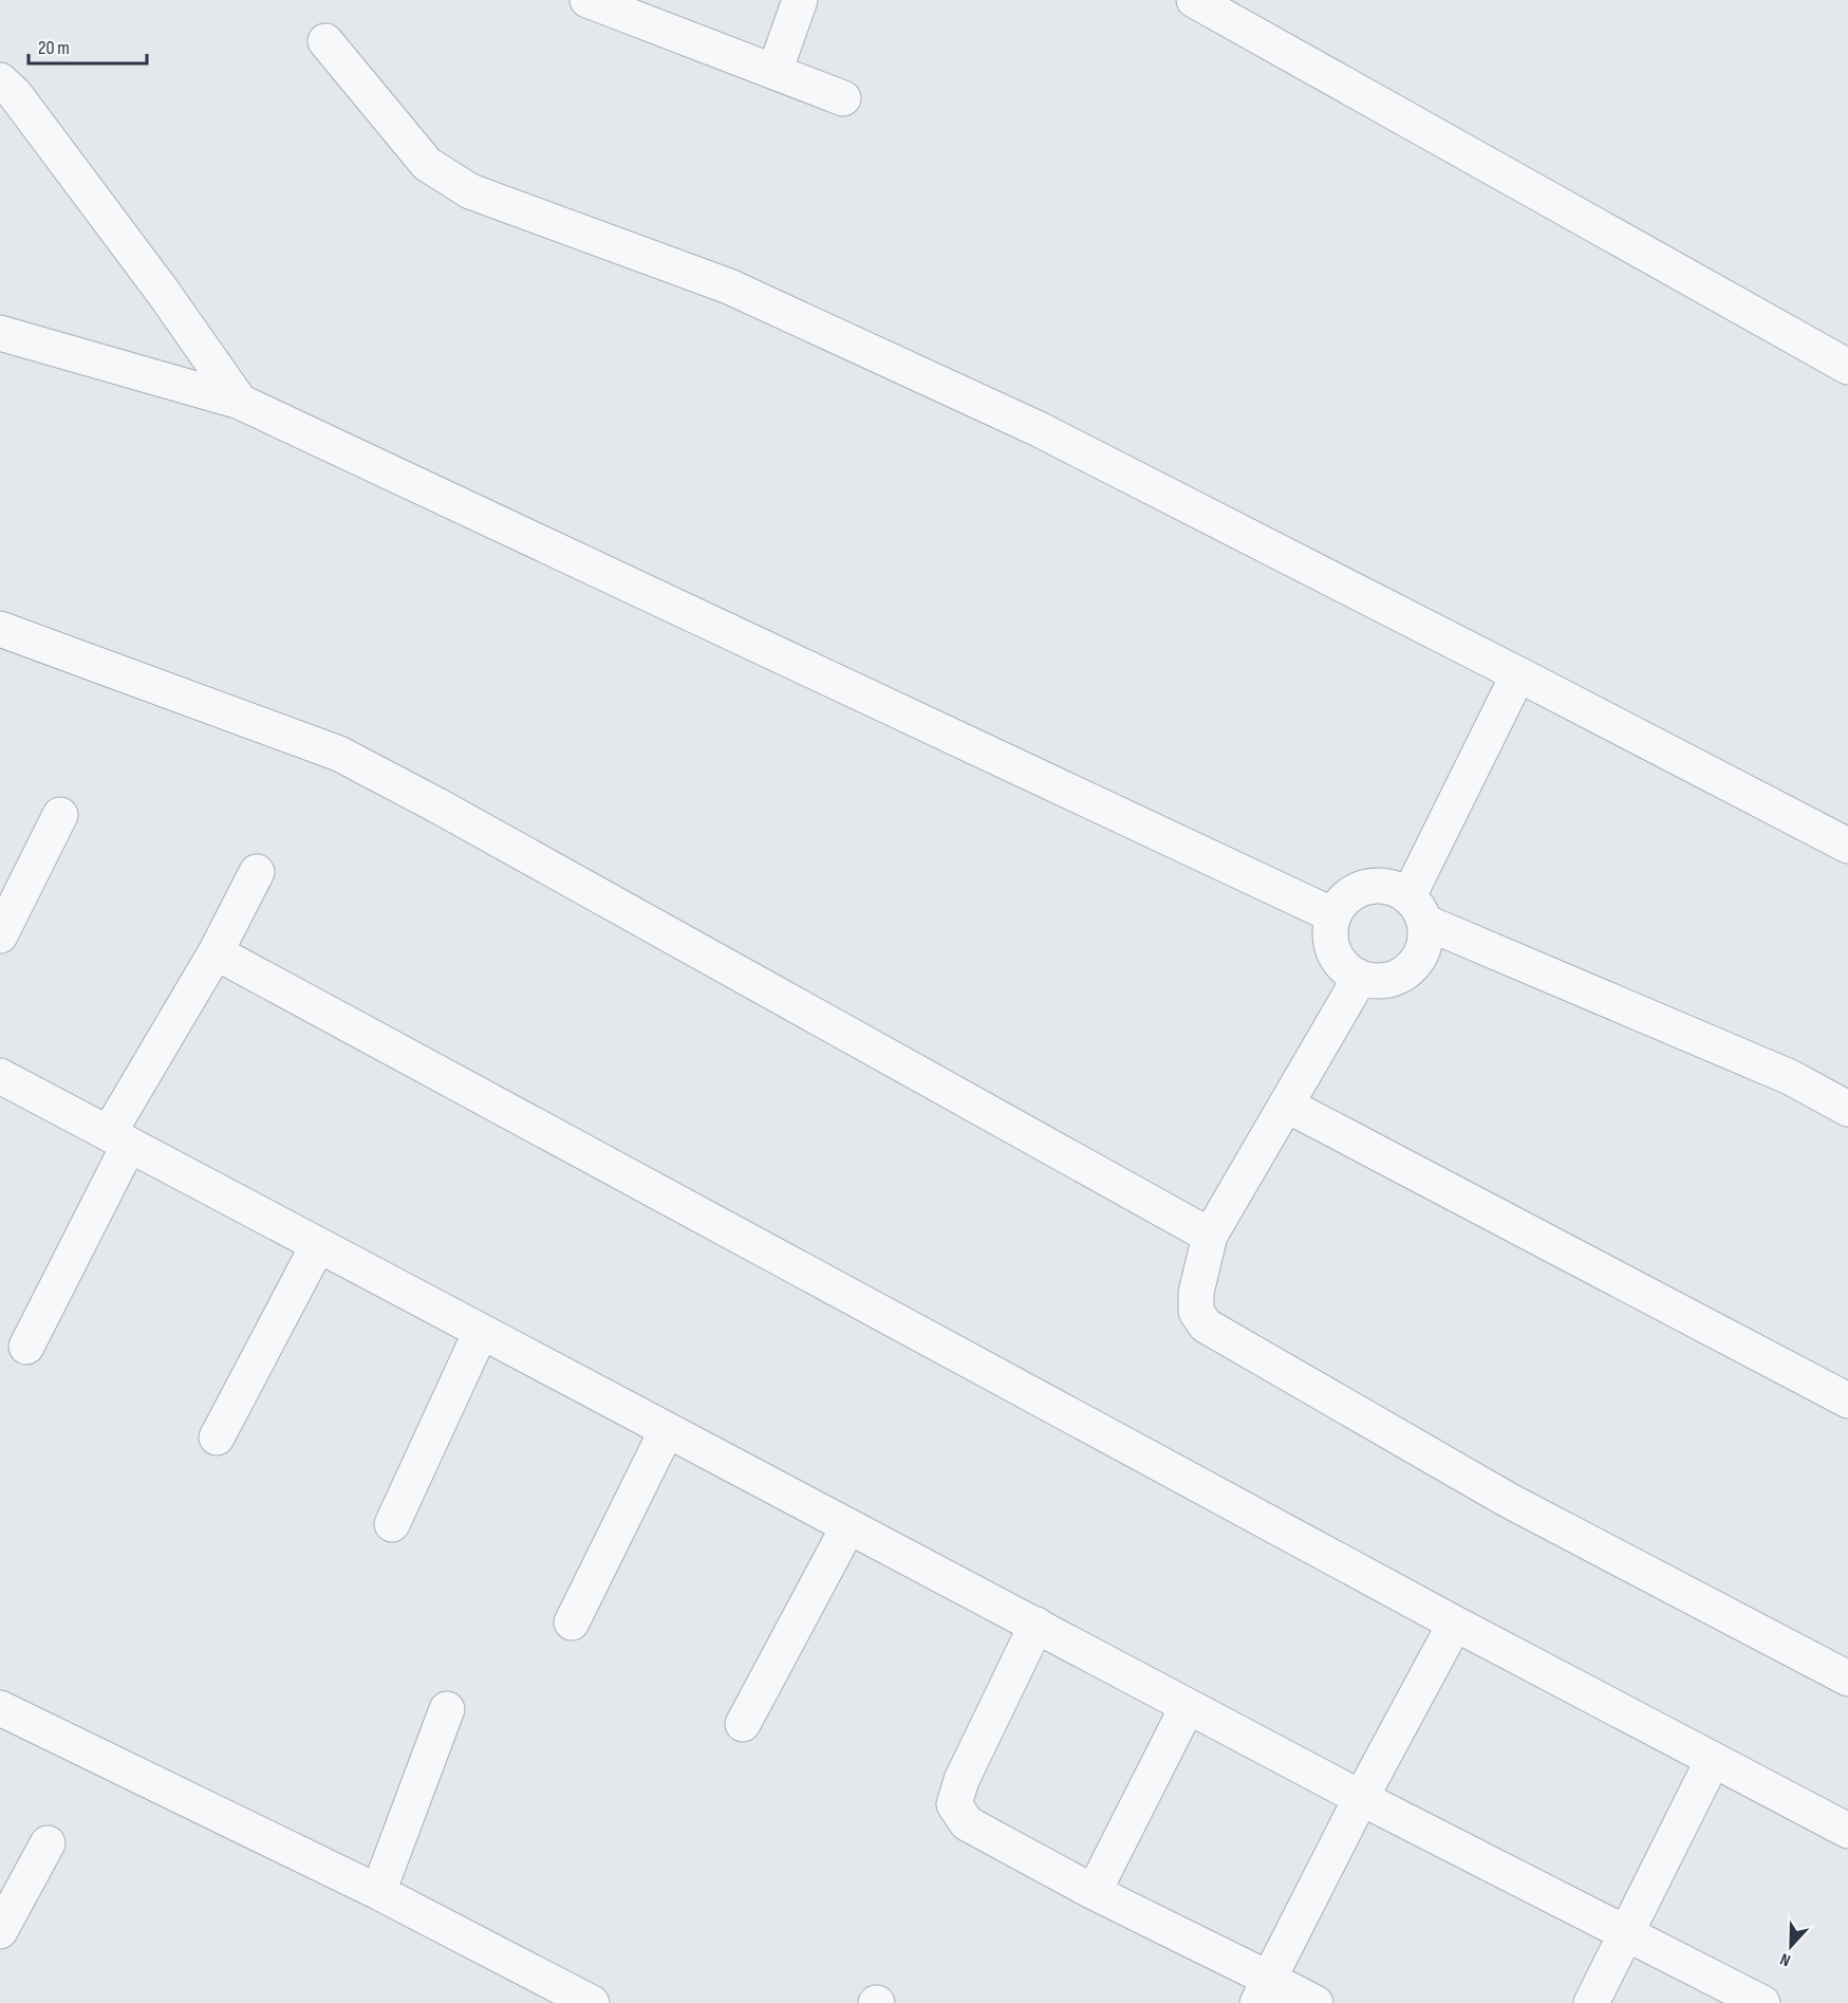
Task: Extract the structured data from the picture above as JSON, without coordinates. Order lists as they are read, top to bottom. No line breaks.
{"scale_bar":"20 m","north":"bottom"}
